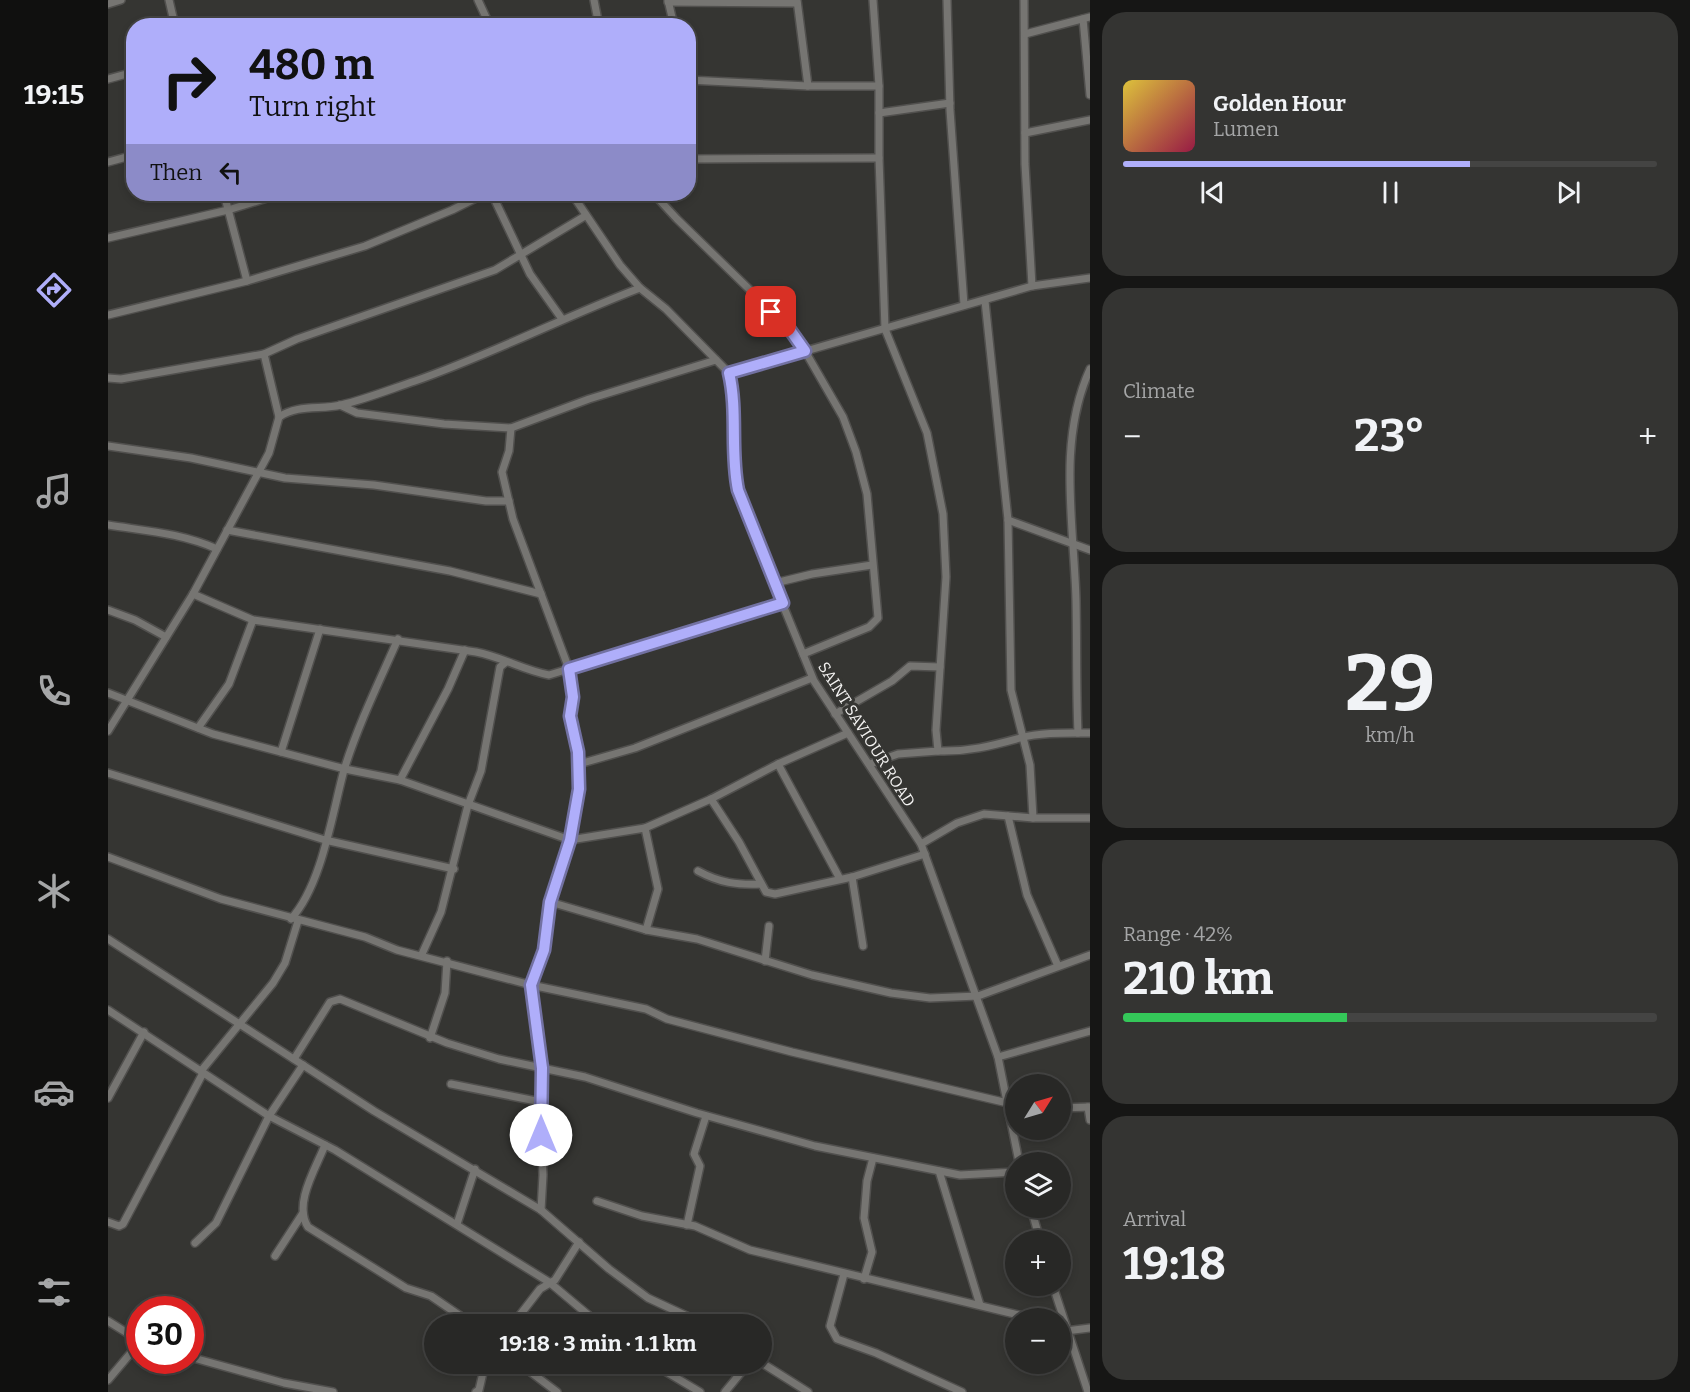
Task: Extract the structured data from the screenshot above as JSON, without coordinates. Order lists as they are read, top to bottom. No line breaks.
{"streets":{"street":["SAINT SAVIOUR ROAD"]},"north":"top right","page":{"tabs":"19:15","turn":["480 m","Turn right"],"song":["Golden Hour","Lumen"],"then":"Then","tile":["Climate",["29","km/h"],["Range · 42%","210 km"],["Arrival","19:18"]],"heat":["−","23°","+"],"map_buttons":["+","−"],"limit":"30","trip":"19:18 · 3 min · 1.1 km"}}
